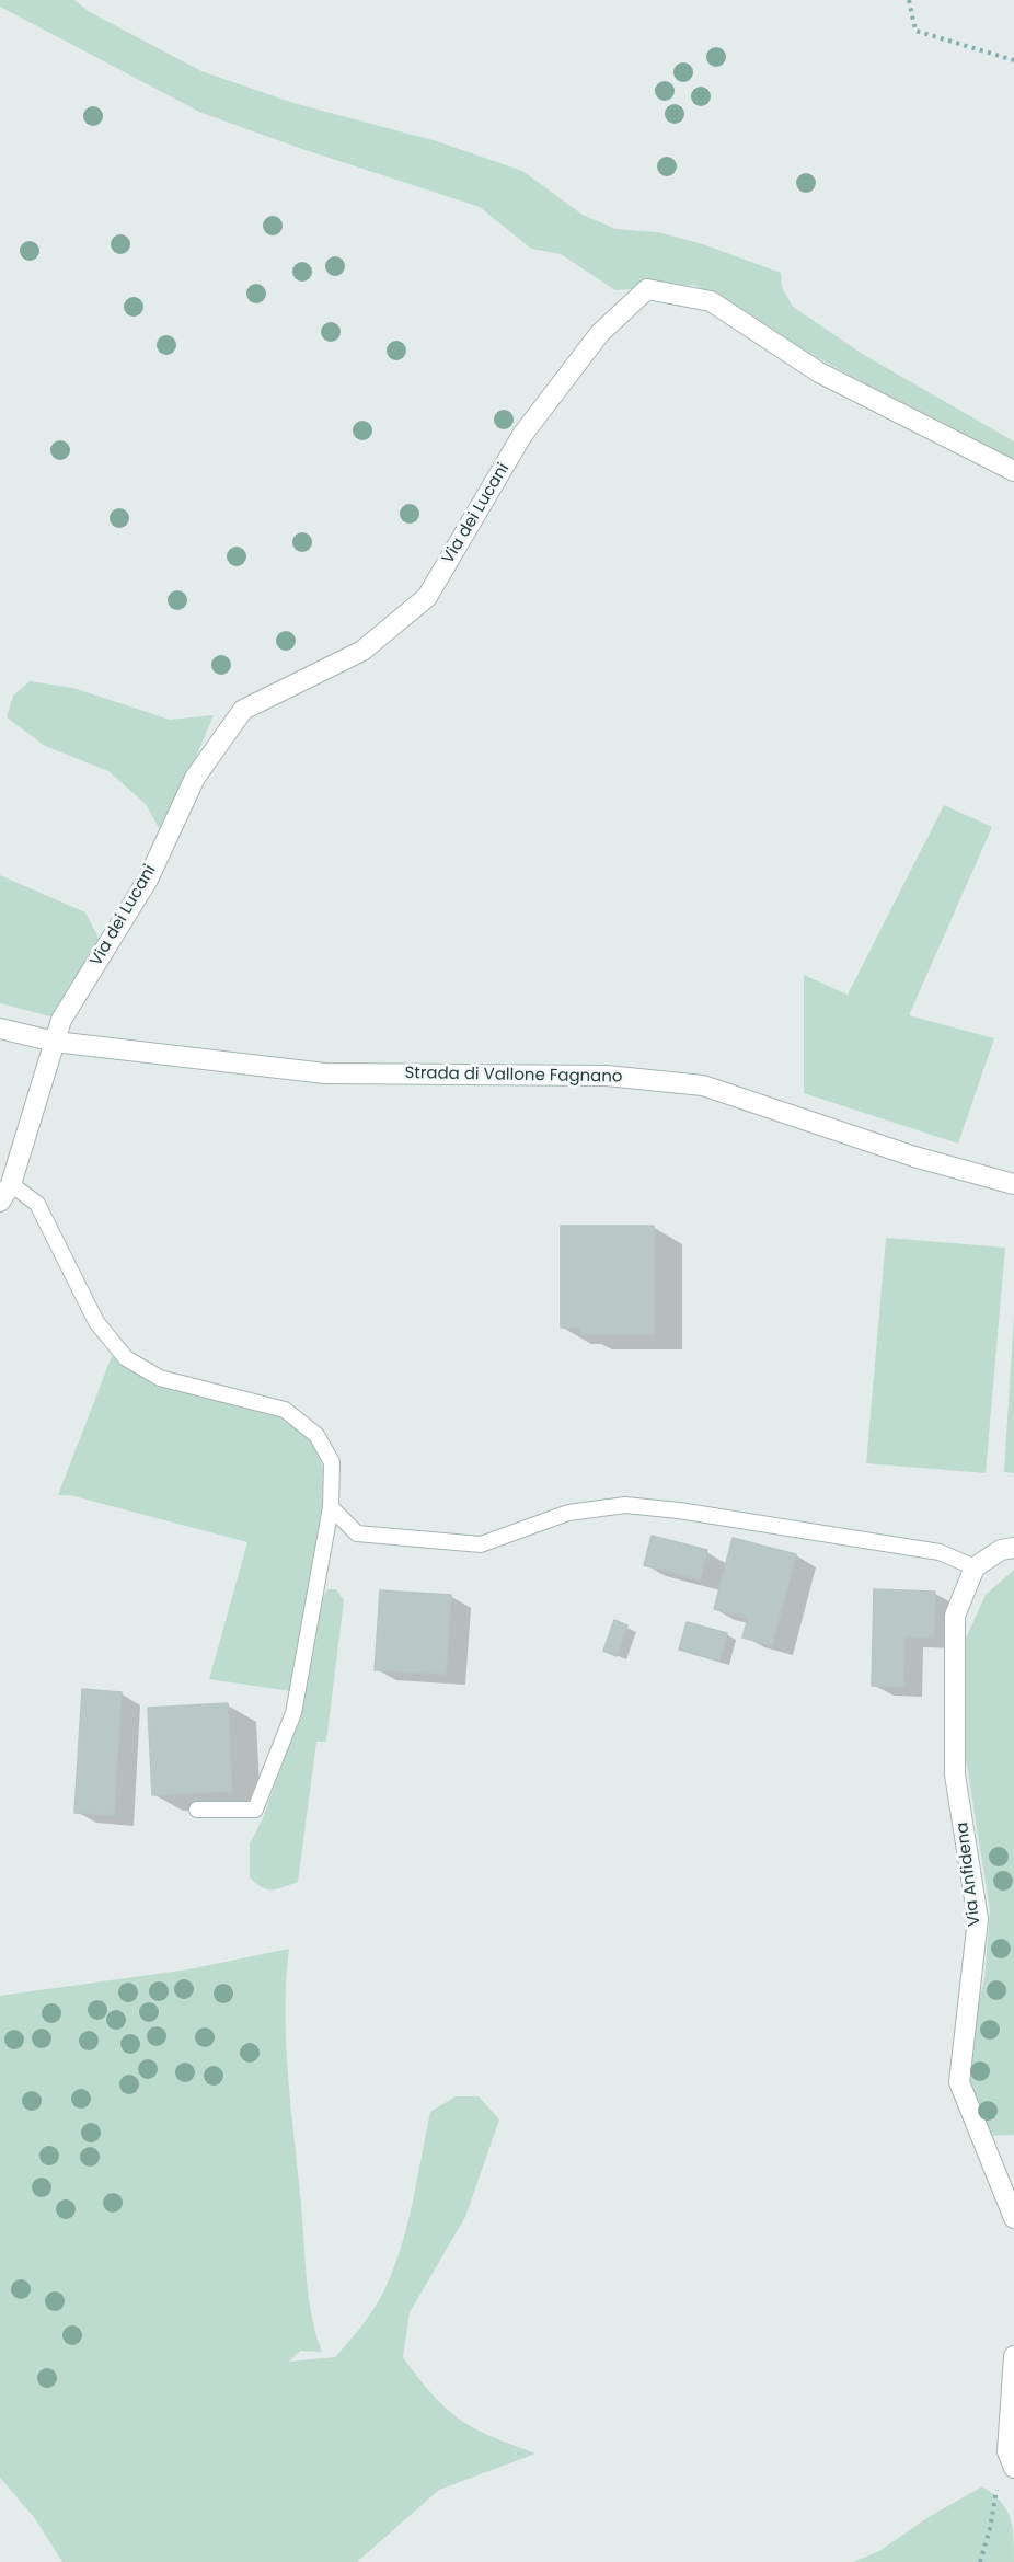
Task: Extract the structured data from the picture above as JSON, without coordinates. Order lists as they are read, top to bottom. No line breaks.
{"streets":{"street":["Via dei Lucani","Strada di Vallone Fagnano","Via Anfidena"]},"crossings":[["Via dei Lucani","Strada di Vallone Fagnano"]]}
